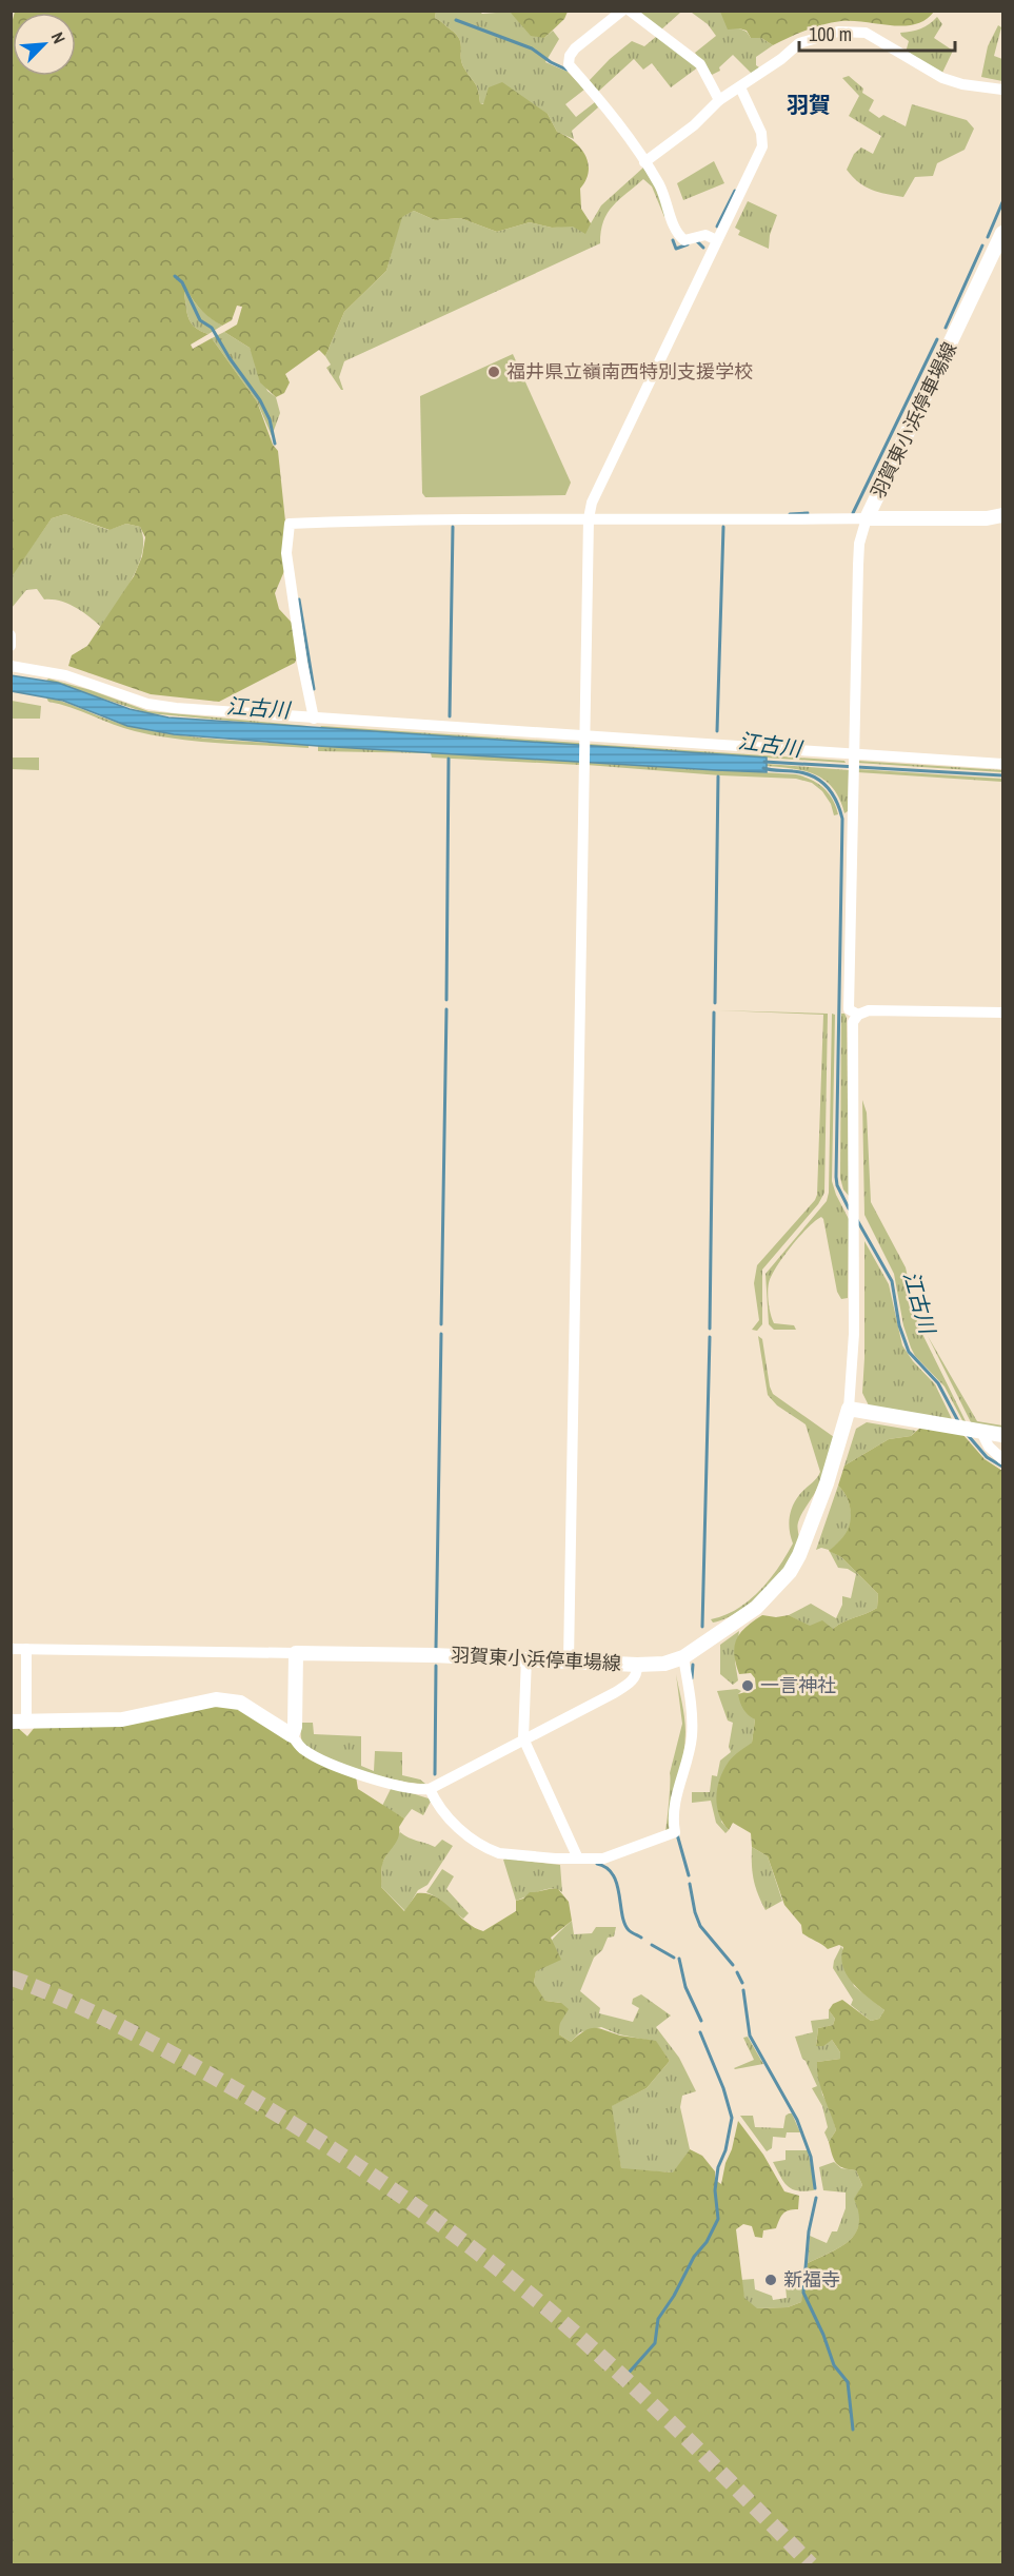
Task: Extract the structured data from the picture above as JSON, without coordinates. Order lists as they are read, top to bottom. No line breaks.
{"streets":{"main road":["羽賀東小浜停車場線"]},"districts":["羽賀"],"water":["江古川"],"places":["福井県立嶺南西特別支援学校","一言神社","新福寺"],"scale_bar":"100 m","north":"top right"}
